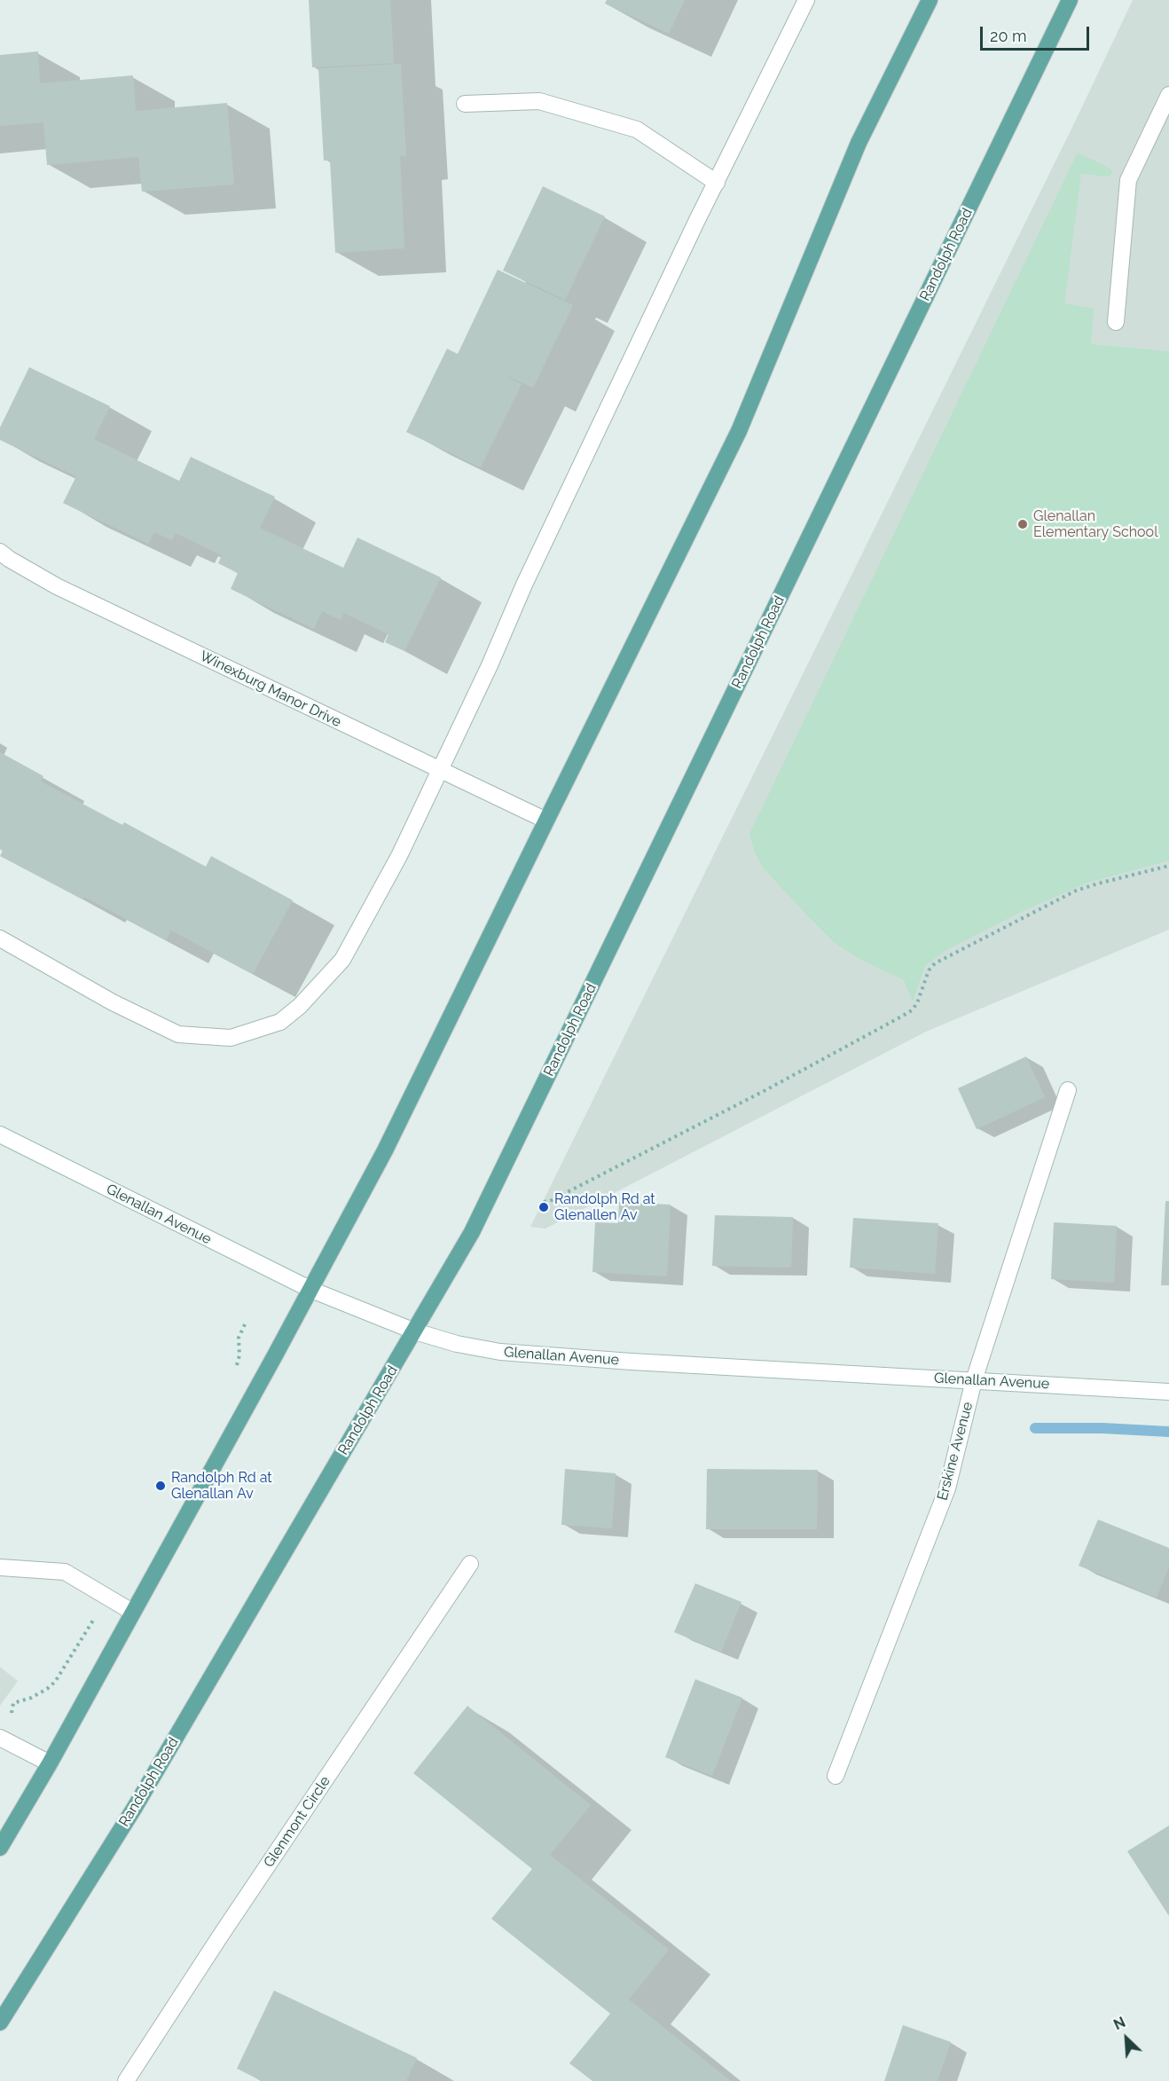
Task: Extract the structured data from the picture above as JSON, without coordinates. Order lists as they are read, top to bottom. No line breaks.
{"streets":{"main road":["Randolph Road"],"street":["Winexburg Manor Drive","Glenallan Avenue","Erskine Avenue","Glenmont Circle"]},"crossings":[["Randolph Road","Glenallan Avenue"],["Glenallan Avenue","Erskine Avenue"]],"places":["Glenallan Elementary School","Randolph Rd at Glenallen Av","Randolph Rd at Glenallan Av"],"scale_bar":"20 m","north":"top left"}
